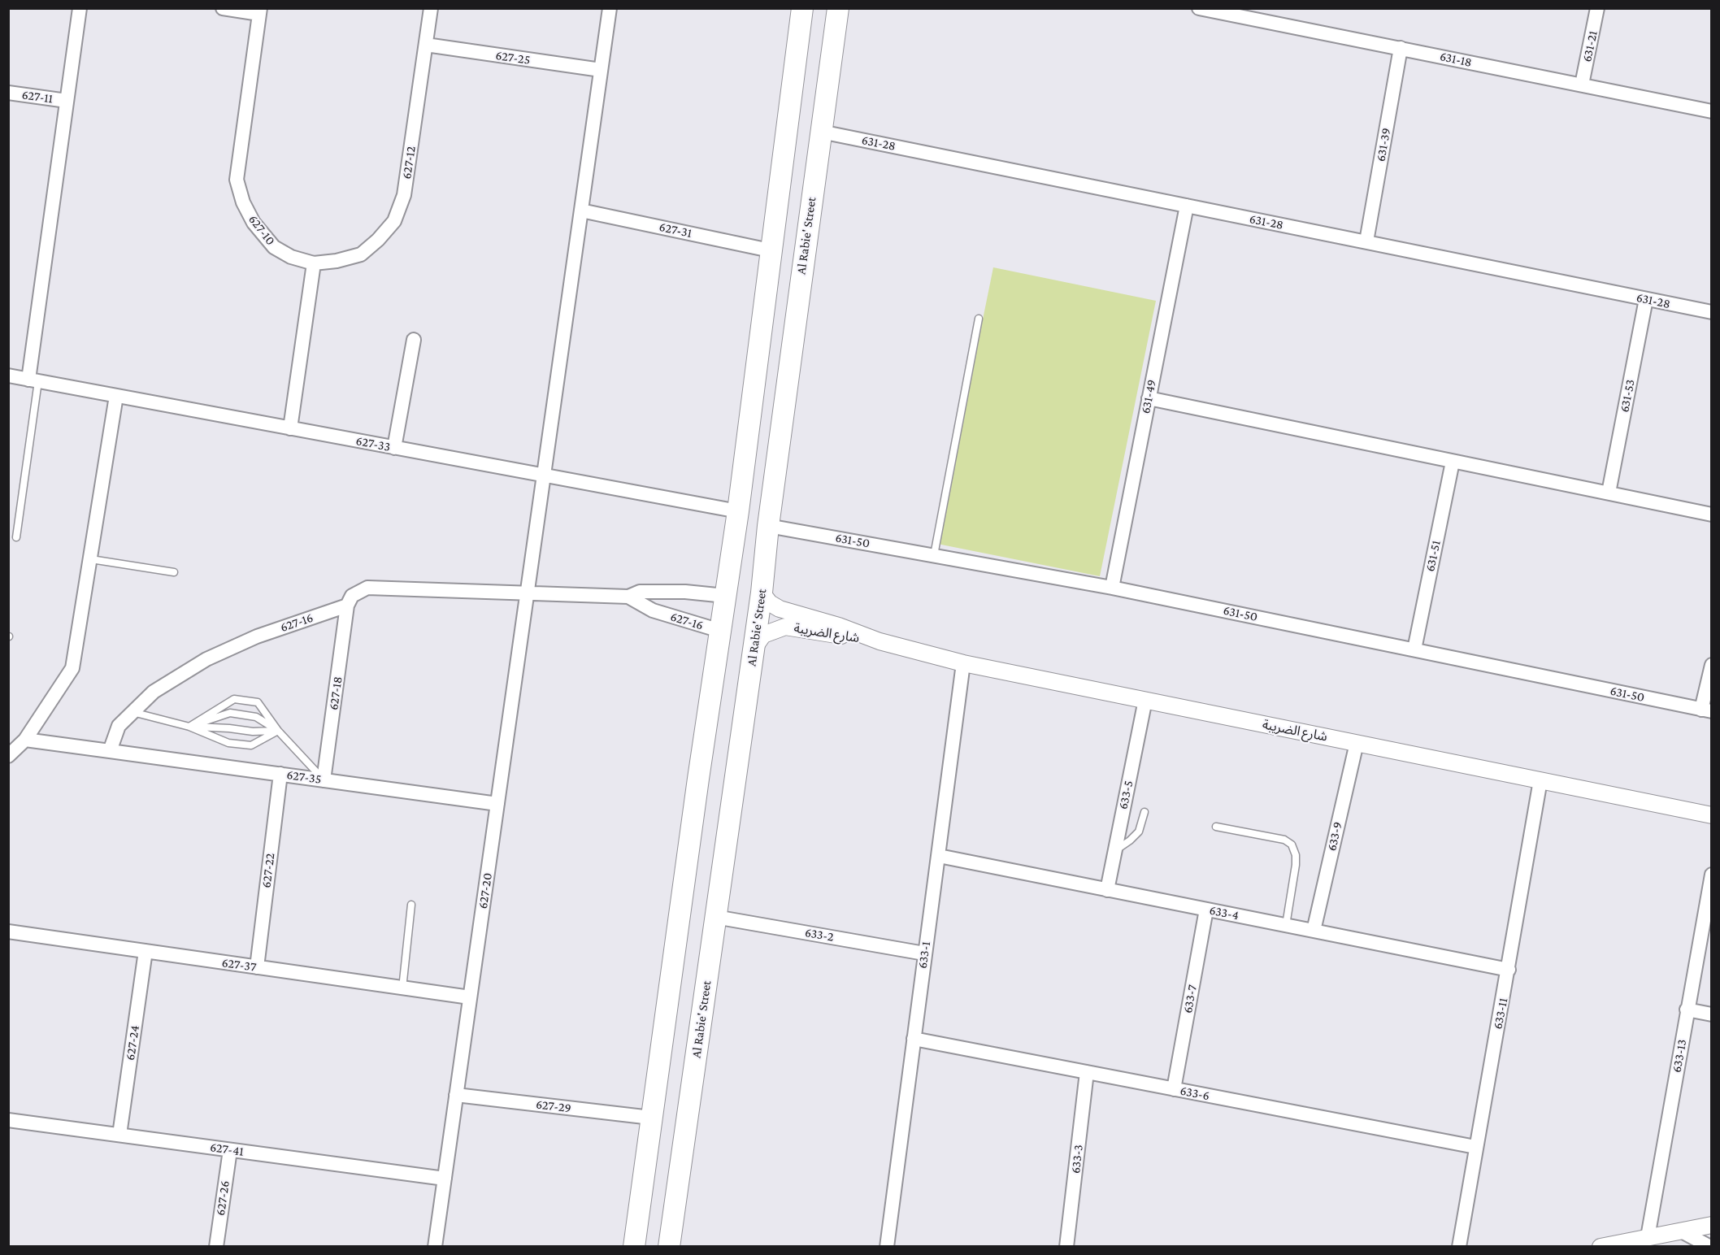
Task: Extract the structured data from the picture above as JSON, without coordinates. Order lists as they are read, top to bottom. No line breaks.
{"streets":{"main road":["Al Rabie' Street"],"street":["631-21","627-25","631-18","627-11","631-28","631-39","627-12","627-10","627-31","631-53","631-49","627-33","631-50","631-51","627-16","شارع الضريبة","627-18","627-35","633-5","633-9","627-22","627-20","633-4","633-2","633-1","627-37","633-7","633-11","627-24","633-13","633-6","627-29","627-41","633-3","627-26"]},"crossings":[["631-21","631-18"],["627-25","627-12"],["627-25","627-20"],["631-18","631-39"],["631-28","631-39"],["631-28","Al Rabie' Street"],["631-28","631-53"],["631-28","631-49"],["627-12","627-10"],["627-31","627-20"],["Al Rabie' Street","631-50"],["Al Rabie' Street","شارع الضريبة"],["Al Rabie' Street","633-2"],["631-49","631-50"],["627-33","627-20"],["631-50","631-51"],["627-16","627-18"],["627-16","627-35"],["627-16","627-20"],["شارع الضريبة","633-5"],["شارع الضريبة","633-9"],["شارع الضريبة","633-1"],["شارع الضريبة","633-11"],["627-18","627-35"],["627-35","627-22"],["627-35","627-20"],["633-5","633-4"],["633-9","633-4"],["627-22","627-37"],["627-20","627-37"],["627-20","627-29"],["627-20","627-41"],["633-4","633-1"],["633-4","633-7"],["633-4","633-11"],["633-2","633-1"],["633-1","633-6"],["627-37","627-24"],["633-7","633-6"],["633-11","633-6"],["627-24","627-41"],["633-6","633-3"],["627-41","627-26"]]}
